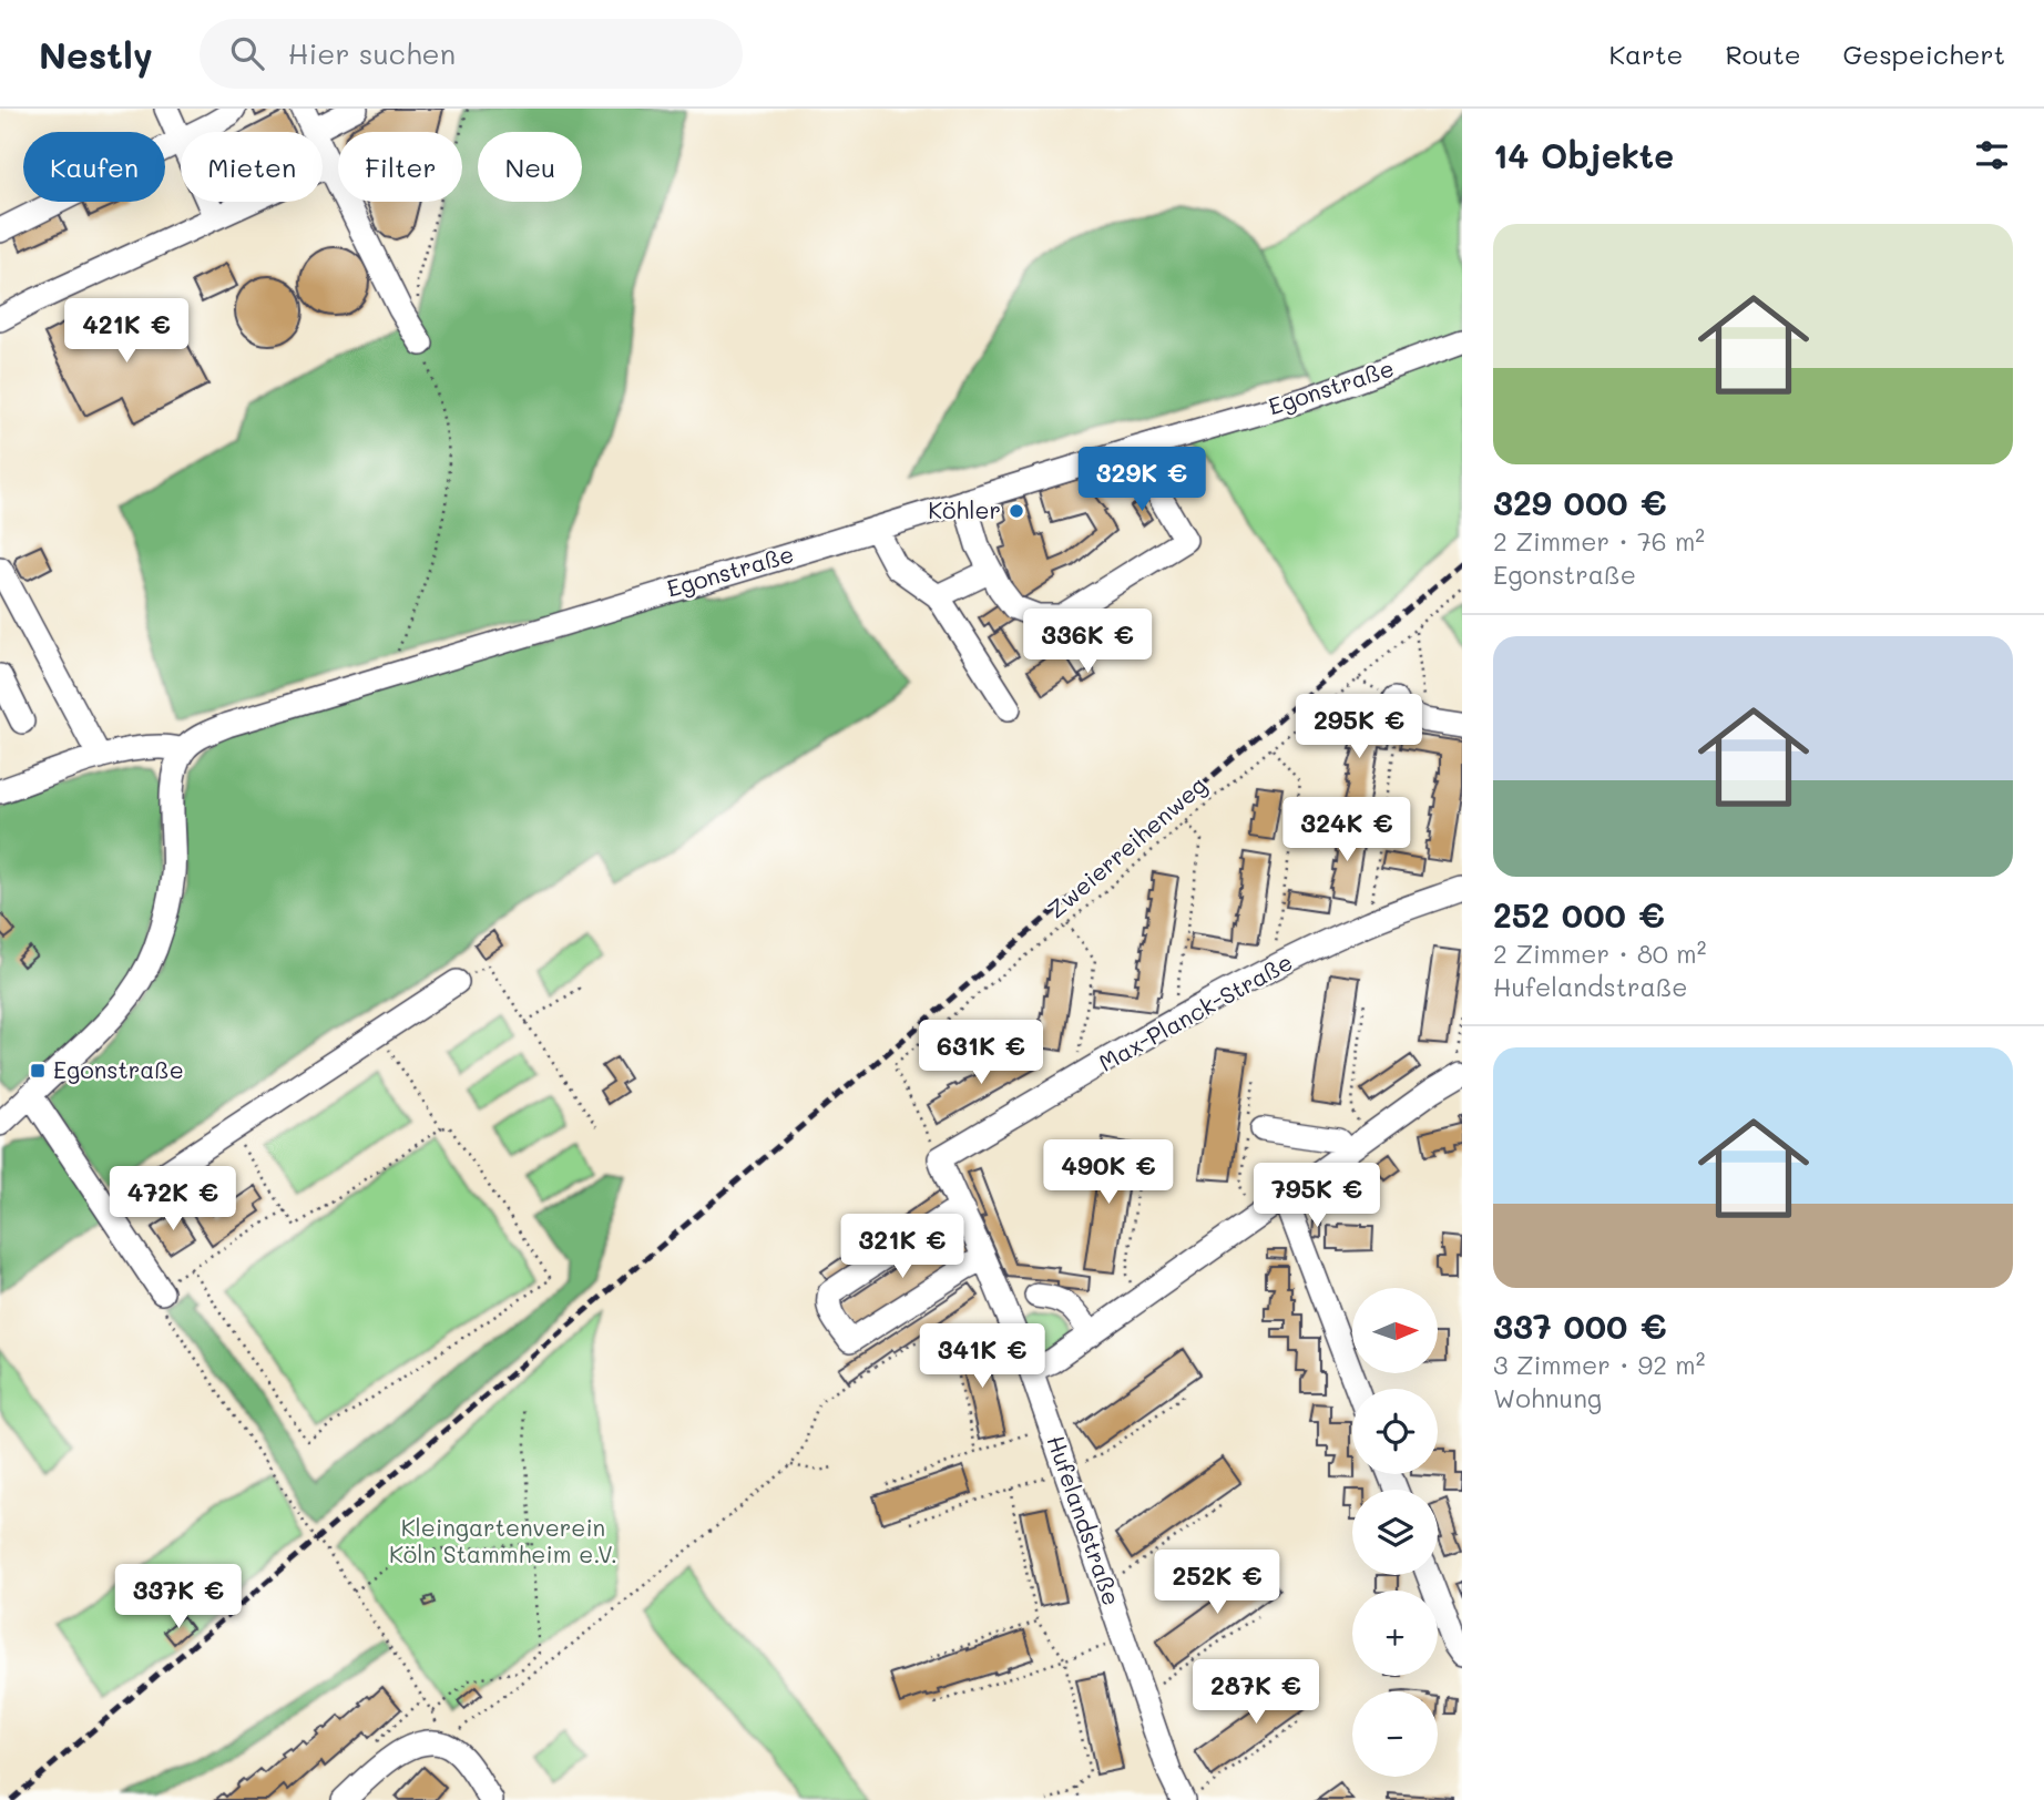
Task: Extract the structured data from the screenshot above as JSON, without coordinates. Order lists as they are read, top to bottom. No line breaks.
{"streets":{"street":["Egonstraße","Max-Planck-Straße","Hufelandstraße"],"path":["Zweierreihenweg"]},"crossings":[["Zweierreihenweg","Max-Planck-Straße"],["Zweierreihenweg","Hufelandstraße"],["Max-Planck-Straße","Hufelandstraße"]],"parks":["Kleingartenverein Köln Stammheim e.V."],"places":{"other":["Köhler"],"transit":["Egonstraße"]},"north":"right","page":{"header":"Nestly","search":"Hier suchen","nav":["Karte","Route","Gespeichert"],"heading":"14 Objekte","chip":["Kaufen","Mieten","Filter","Neu"],"list":[{"name":"329 000 €","note":"2 Zimmer · 76 m² · Egonstraße"},{"name":"252 000 €","note":"2 Zimmer · 80 m² · Hufelandstraße"},{"name":"337 000 €","note":"3 Zimmer · 92 m² · Wohnung"}],"price":["421K €","329K €","336K €","295K €","324K €","631K €","490K €","795K €","472K €","321K €","341K €","252K €","337K €","287K €"],"map_buttons":["+","−"]}}
